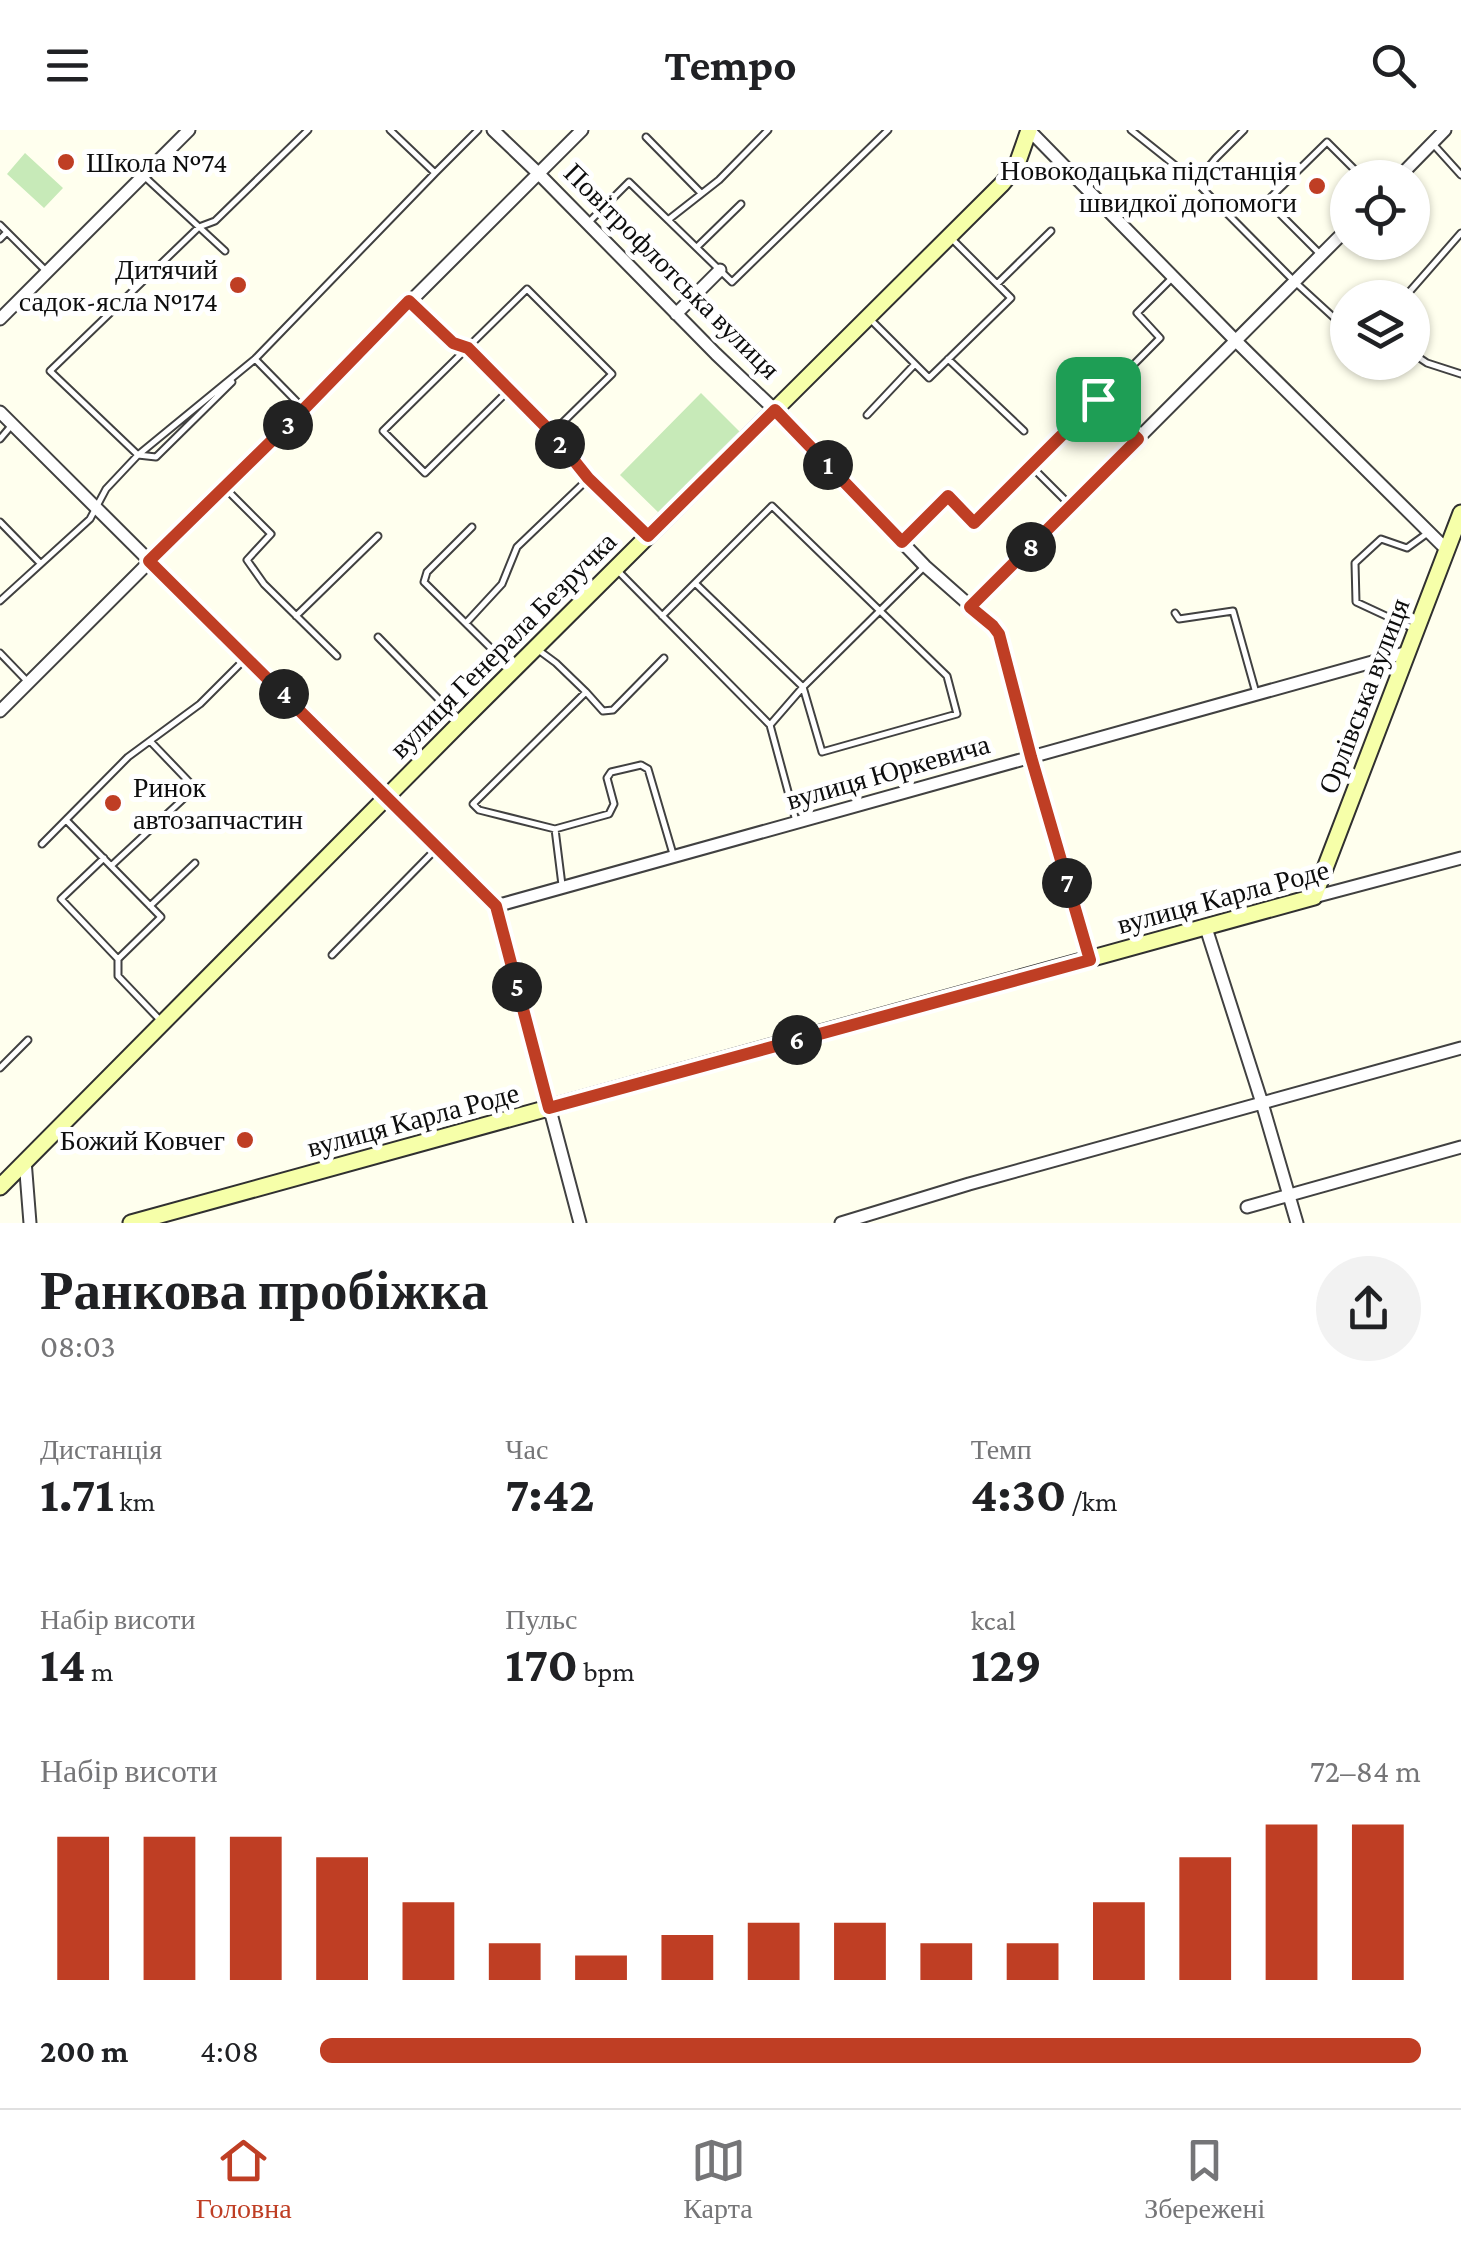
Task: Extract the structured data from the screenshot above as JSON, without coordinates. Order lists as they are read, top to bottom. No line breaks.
{"streets":{"street":["Повітрофлотська вулиця","вулиця Генерала Безручка","Орлівська вулиця","вулиця Юркевича","вулиця Карла Роде"]},"crossings":[["Повітрофлотська вулиця","вулиця Генерала Безручка"],["Повітрофлотська вулиця","вулиця Юркевича"],["Повітрофлотська вулиця","вулиця Карла Роде"],["Орлівська вулиця","вулиця Юркевича"],["Орлівська вулиця","вулиця Карла Роде"]],"places":["Школа №74","Новокодацька підстанція швидкої допомоги","Дитячий садок-ясла №174","Ринок автозапчастин","Божий Ковчег"],"page":{"header":"Tempo","pins":["3","2","1","8","4","7","5","6"],"heading":["Ранкова пробіжка","08:03"],"stats":[["Дистанція","1.71 km"],["Час","7:42"],["Темп","4:30 /km"],["Набір висоти","14 m"],["Пульс","170 bpm"],["kcal","129"]],"chart":["Набір висоти","72–84 m"],"list":[{"name":"200 m","note":"4:08"}],"tabs":["Головна","Карта","Збережені"]}}
